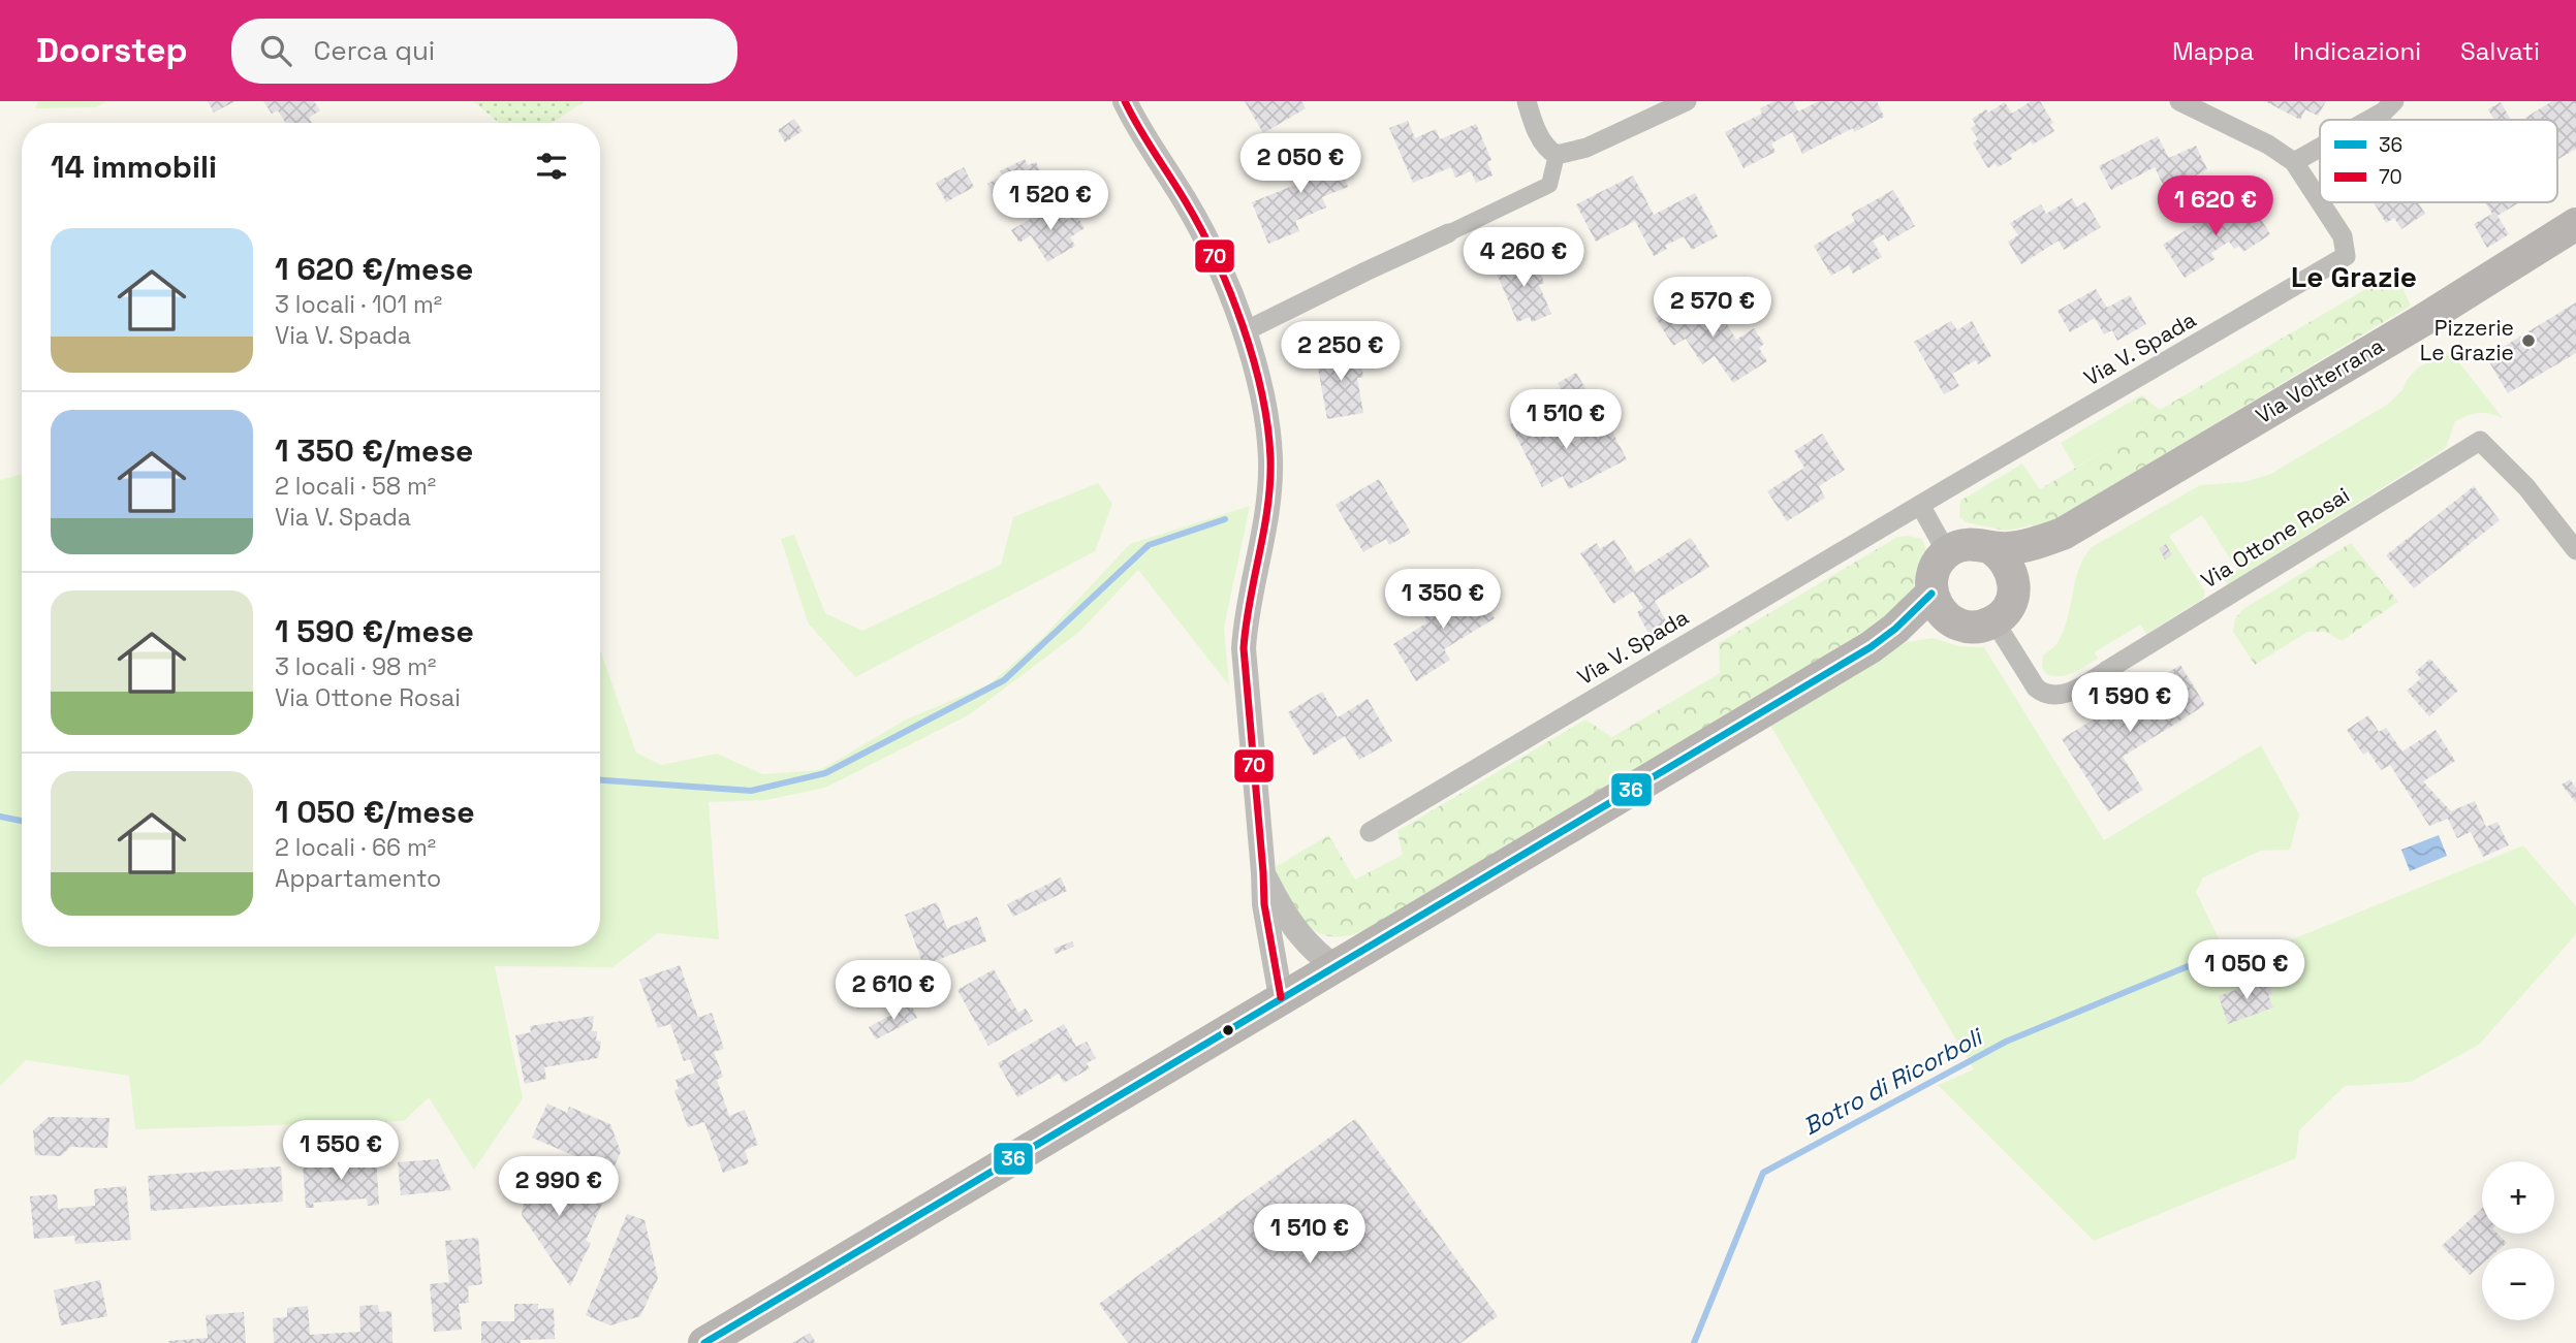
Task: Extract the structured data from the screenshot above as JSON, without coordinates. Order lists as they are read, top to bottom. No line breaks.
{"streets":{"main road":["Via Volterrana"],"street":["Via V. Spada","Via Ottone Rosai"]},"crossings":[["Via Volterrana","Via Ottone Rosai"]],"districts":["Le Grazie"],"water":["Botro di Ricorboli"],"places":["Pizzerie Le Grazie"],"lines":["transit line 70","transit line 36"],"legend":["36","70"],"page":{"header":"Doorstep","search":"Cerca qui","nav":["Mappa","Indicazioni","Salvati"],"heading":"14 immobili","price":["2 050 €","1 520 €","1 620 €","4 260 €","2 570 €","2 250 €","1 510 €","1 350 €","1 590 €","1 050 €","2 610 €","1 550 €","2 990 €","1 510 €"],"list":[{"name":"1 620 €/mese","note":"3 locali · 101 m² · Via V. Spada"},{"name":"1 350 €/mese","note":"2 locali · 58 m² · Via V. Spada"},{"name":"1 590 €/mese","note":"3 locali · 98 m² · Via Ottone Rosai"},{"name":"1 050 €/mese","note":"2 locali · 66 m² · Appartamento"}],"map_buttons":["+","−"]}}
